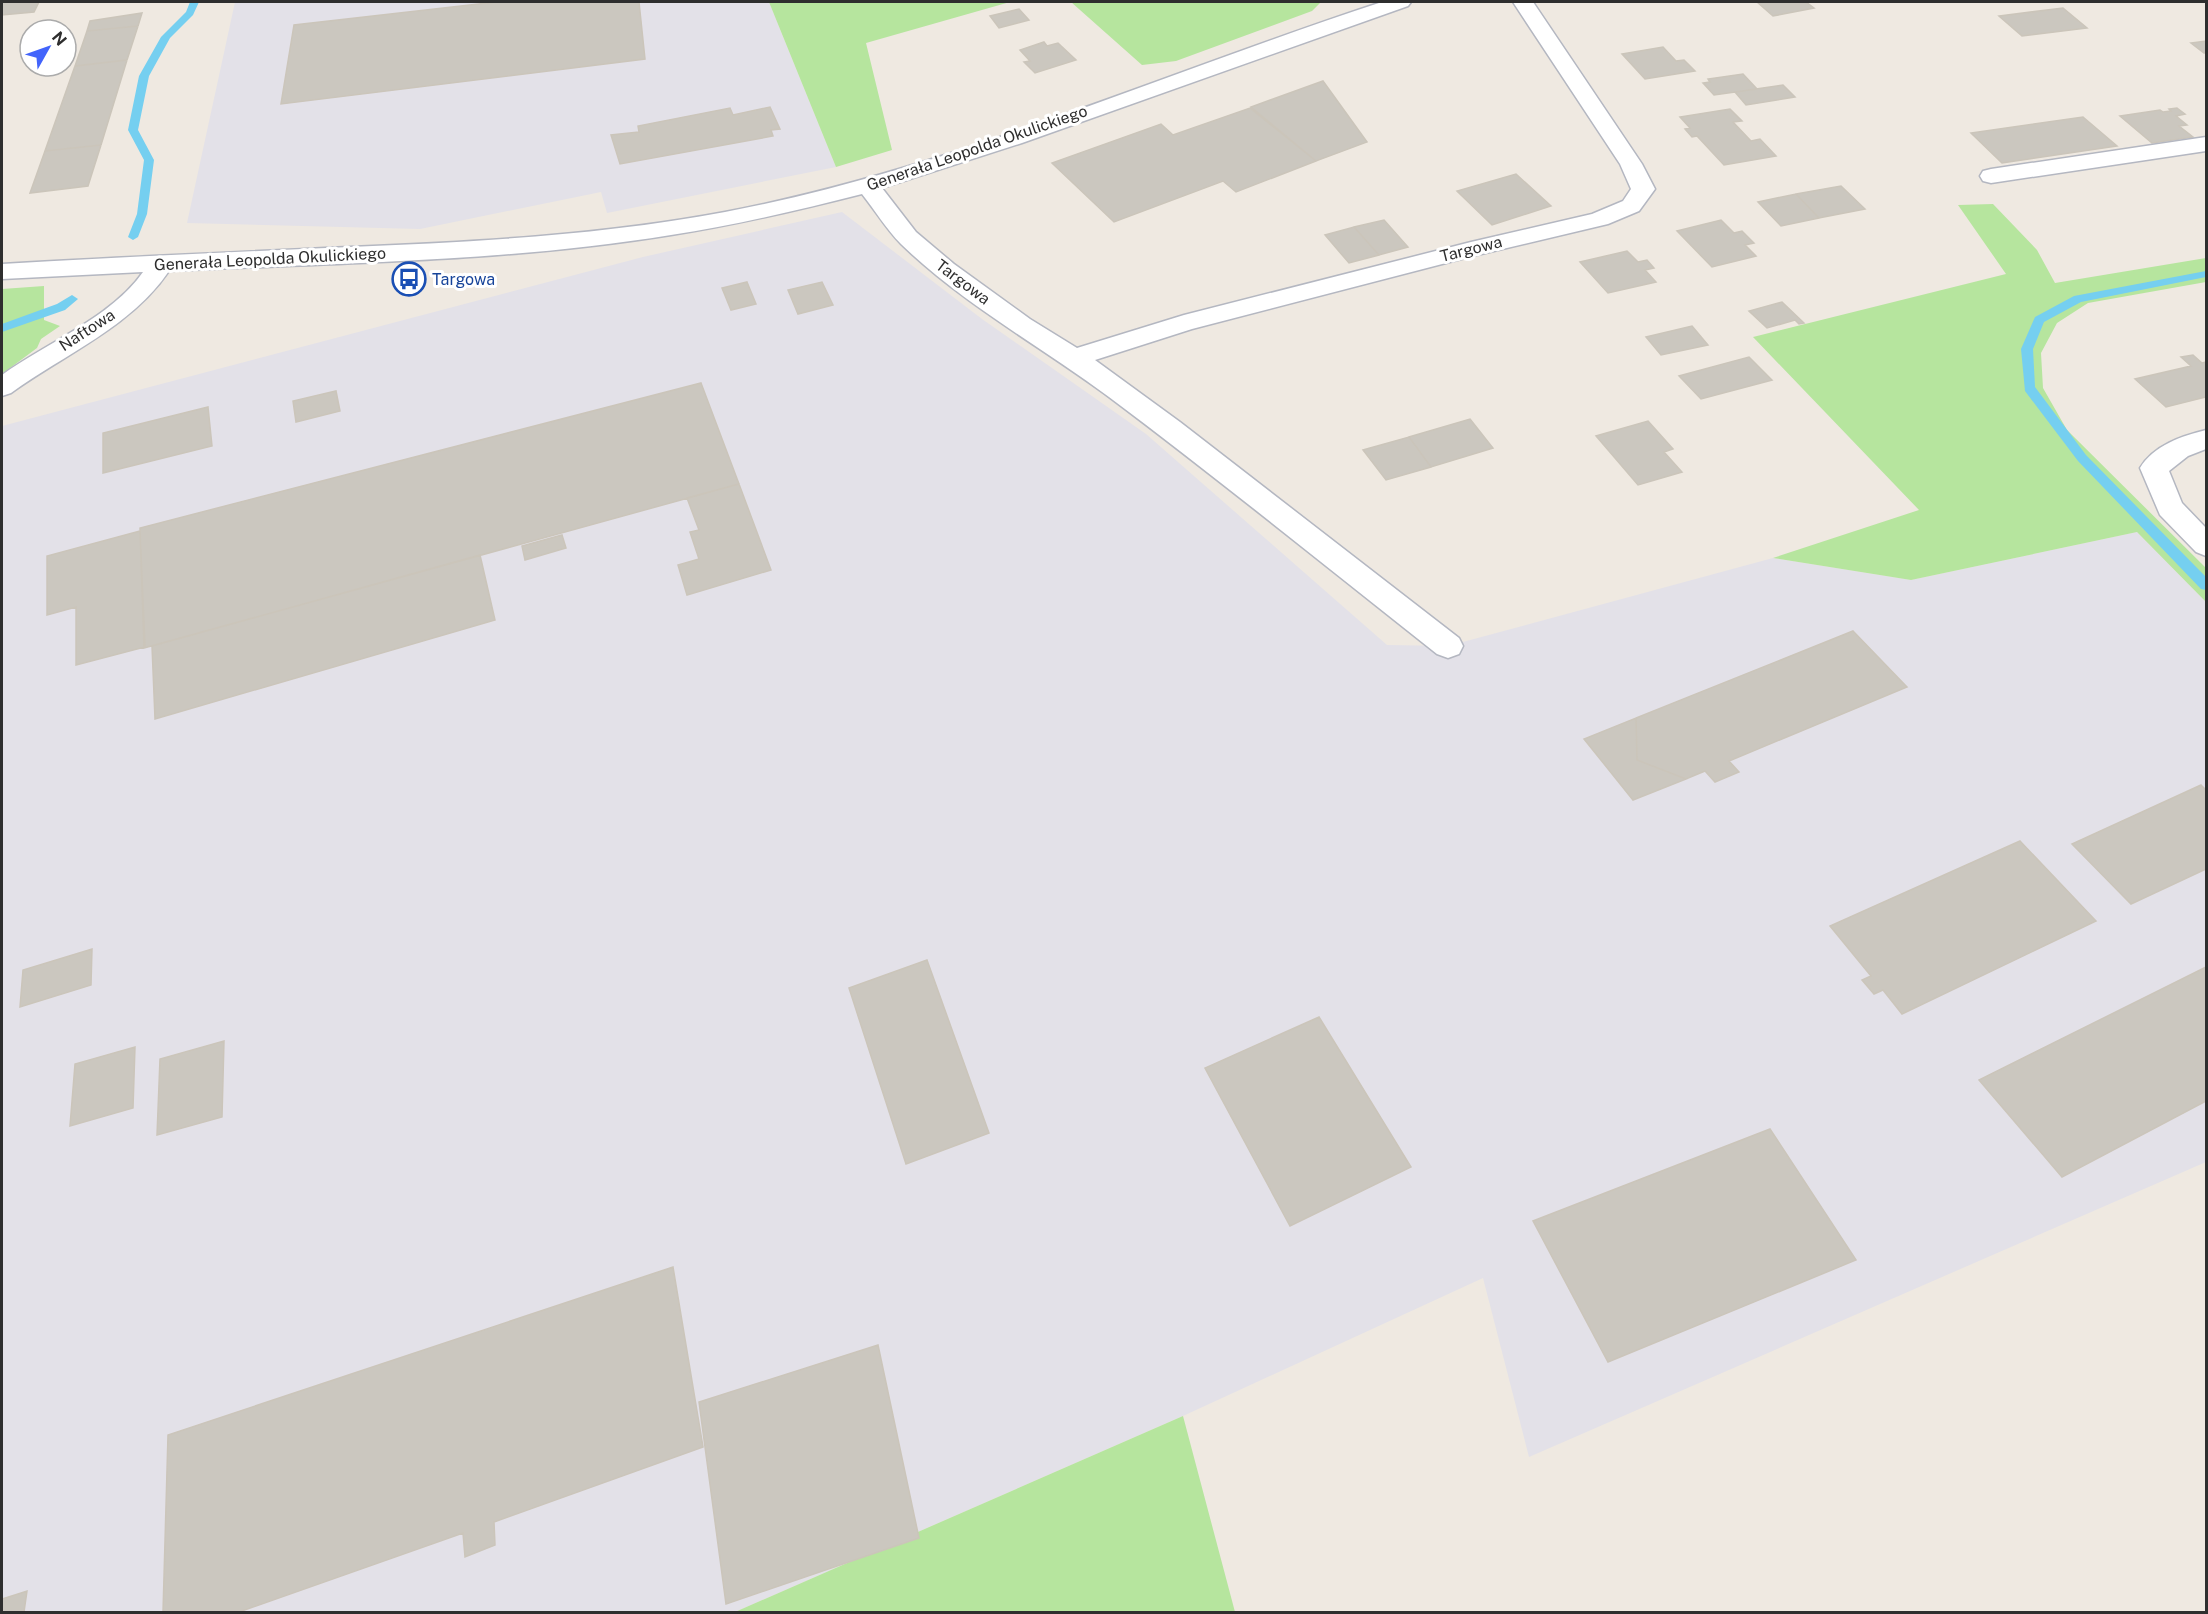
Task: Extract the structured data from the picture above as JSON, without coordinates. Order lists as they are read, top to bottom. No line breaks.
{"streets":{"street":["Generała Leopolda Okulickiego","Targowa","Naftowa"]},"crossings":[["Generała Leopolda Okulickiego","Targowa"],["Generała Leopolda Okulickiego","Naftowa"]],"places":{"bus stop":["Targowa"]},"north":"top right"}
